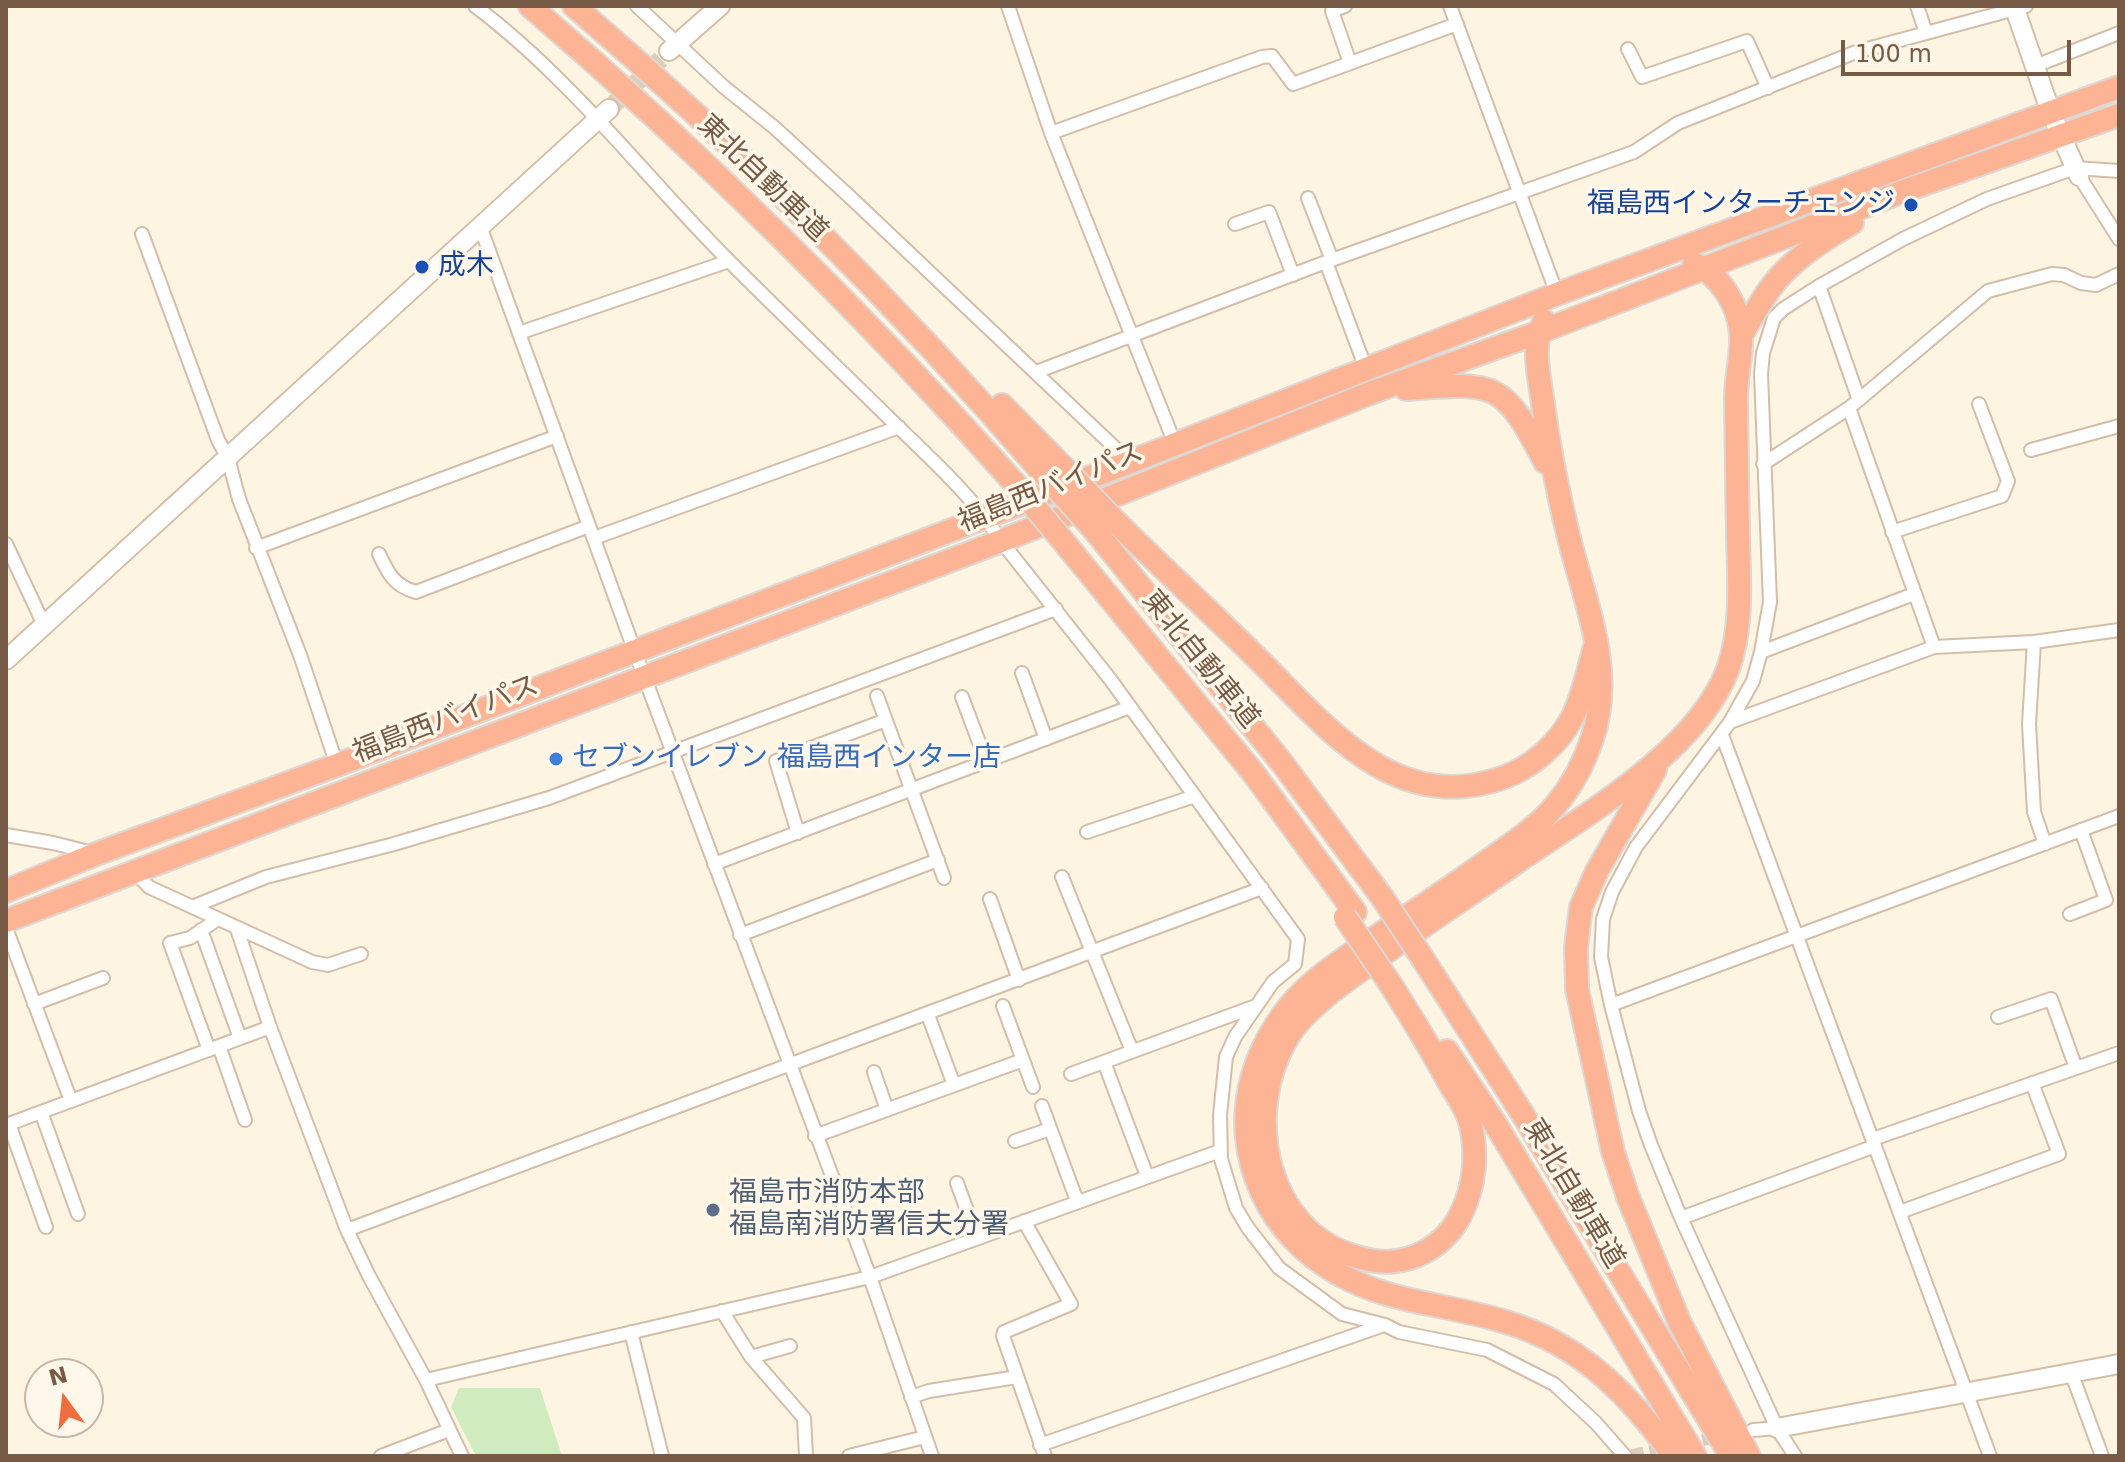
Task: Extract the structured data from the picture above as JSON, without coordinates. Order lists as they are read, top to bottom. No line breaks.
{"streets":{"highway":["東北自動車道","福島西バイパス"]},"places":["福島西インターチェンジ","成木","セブンイレブン 福島西インター店","福島市消防本部 福島南消防署信夫分署"],"scale_bar":"100 m","north":"top"}
